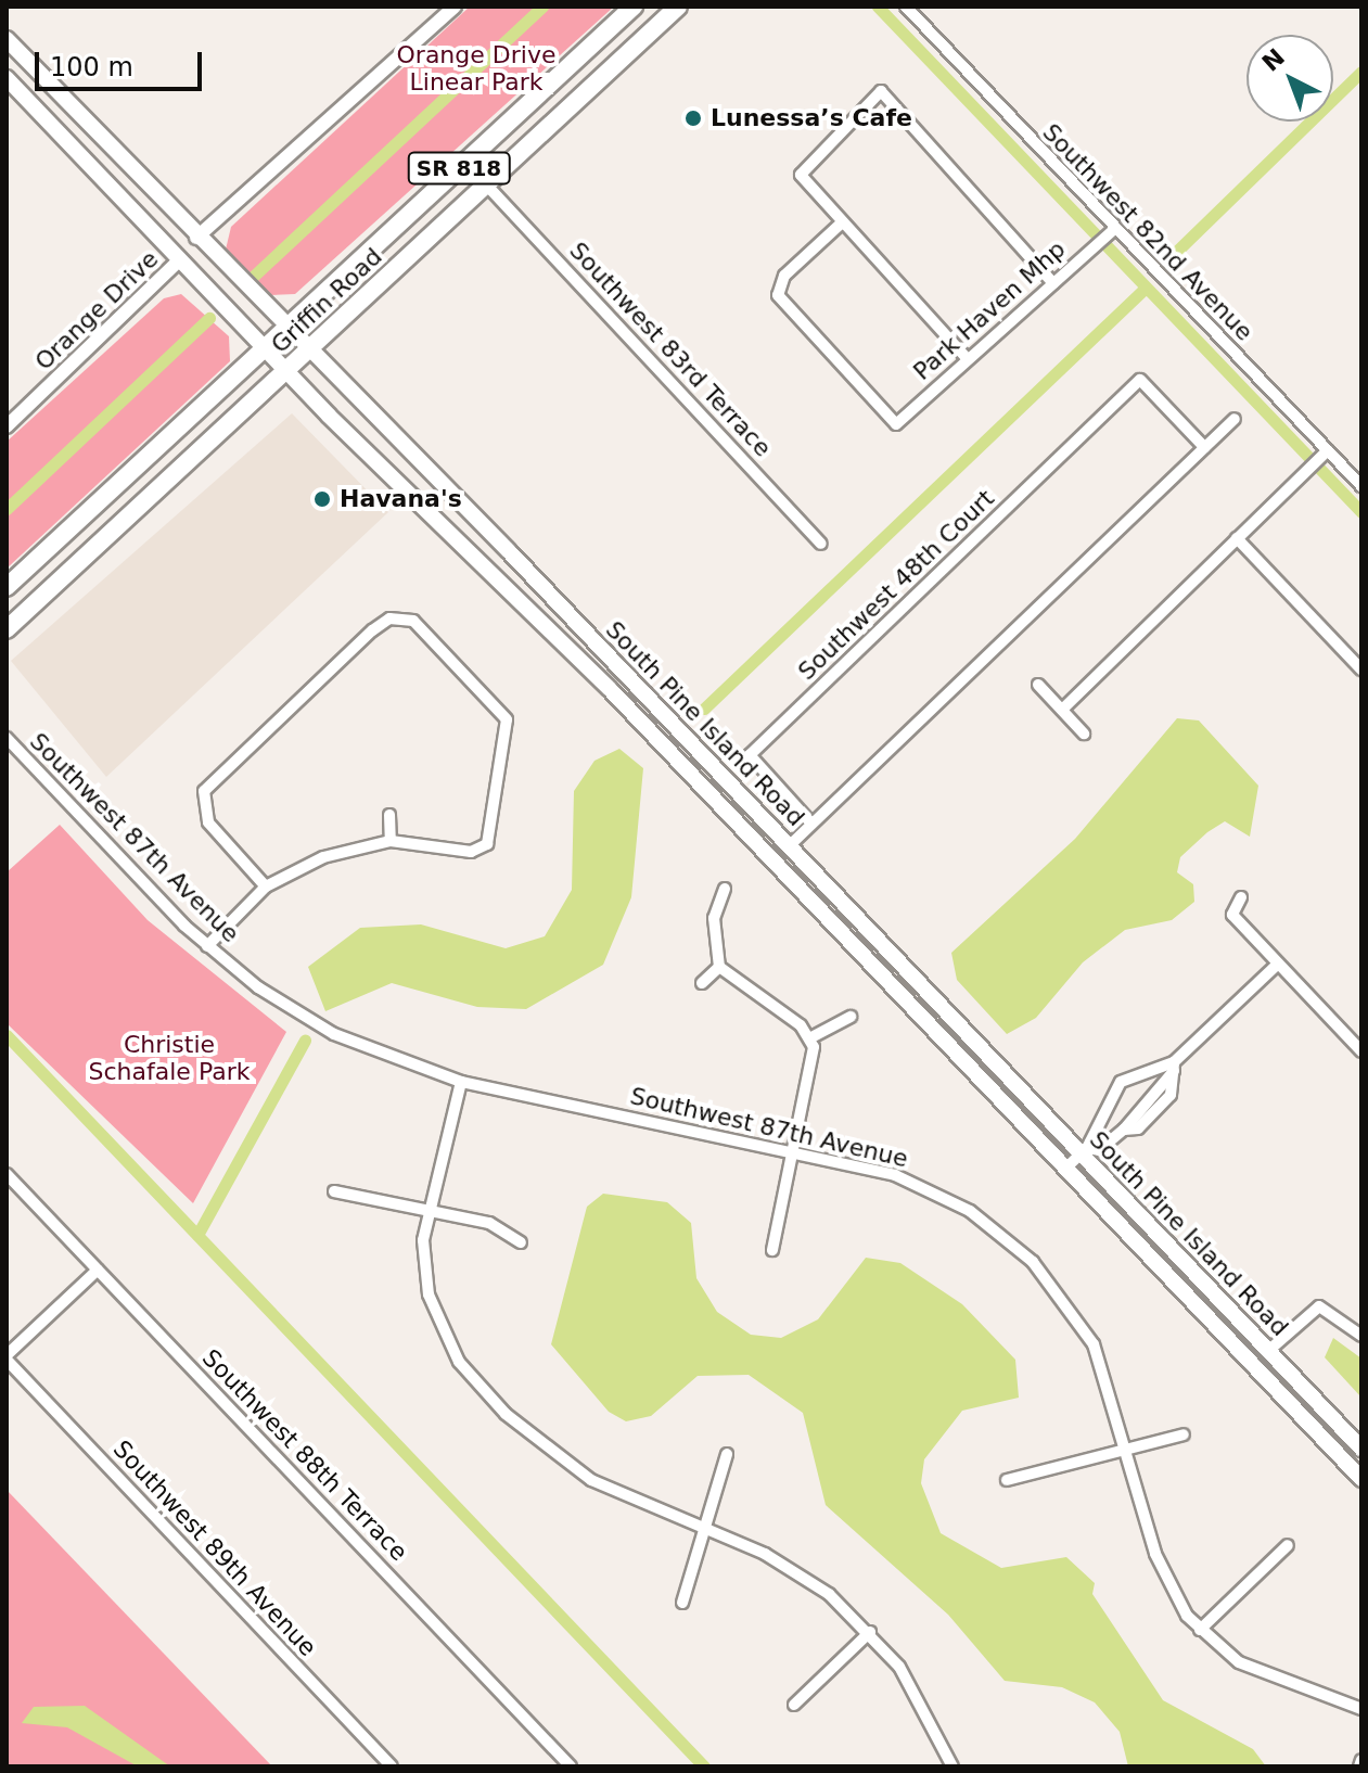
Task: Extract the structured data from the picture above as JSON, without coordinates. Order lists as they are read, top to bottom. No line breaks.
{"streets":{"main road":["SR 818","Griffin Road","South Pine Island Road"],"street":["Southwest 82nd Avenue","Orange Drive","Park Haven Mhp","Southwest 83rd Terrace","Southwest 48th Court","Southwest 87th Avenue","Southwest 88th Terrace","Southwest 89th Avenue"]},"crossings":[["Southwest 82nd Avenue","Park Haven Mhp"],["Griffin Road","Southwest 83rd Terrace"],["Griffin Road","South Pine Island Road"],["Orange Drive","South Pine Island Road"]],"parks":["Orange Drive Linear Park","Christie Schafale Park"],"places":["Lunessa’s Cafe","Havana's"],"scale_bar":"100 m","north":"top left"}
